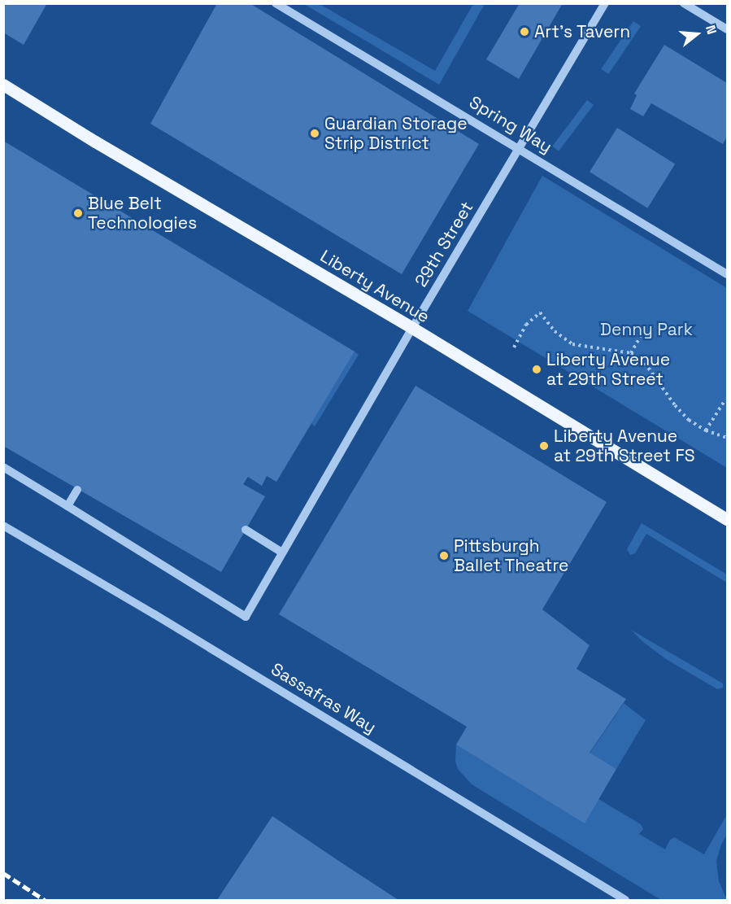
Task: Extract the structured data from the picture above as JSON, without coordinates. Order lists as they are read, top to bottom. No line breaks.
{"streets":{"main road":["Liberty Avenue"],"street":["Spring Way","29th Street","Sassafras Way"]},"crossings":[["Spring Way","29th Street"],["29th Street","Liberty Avenue"]],"parks":["Denny Park"],"places":["Art's Tavern","Guardian Storage Strip District","Blue Belt Technologies","Liberty Avenue at 29th Street","Liberty Avenue at 29th Street FS","Pittsburgh Ballet Theatre"],"north":"right"}
